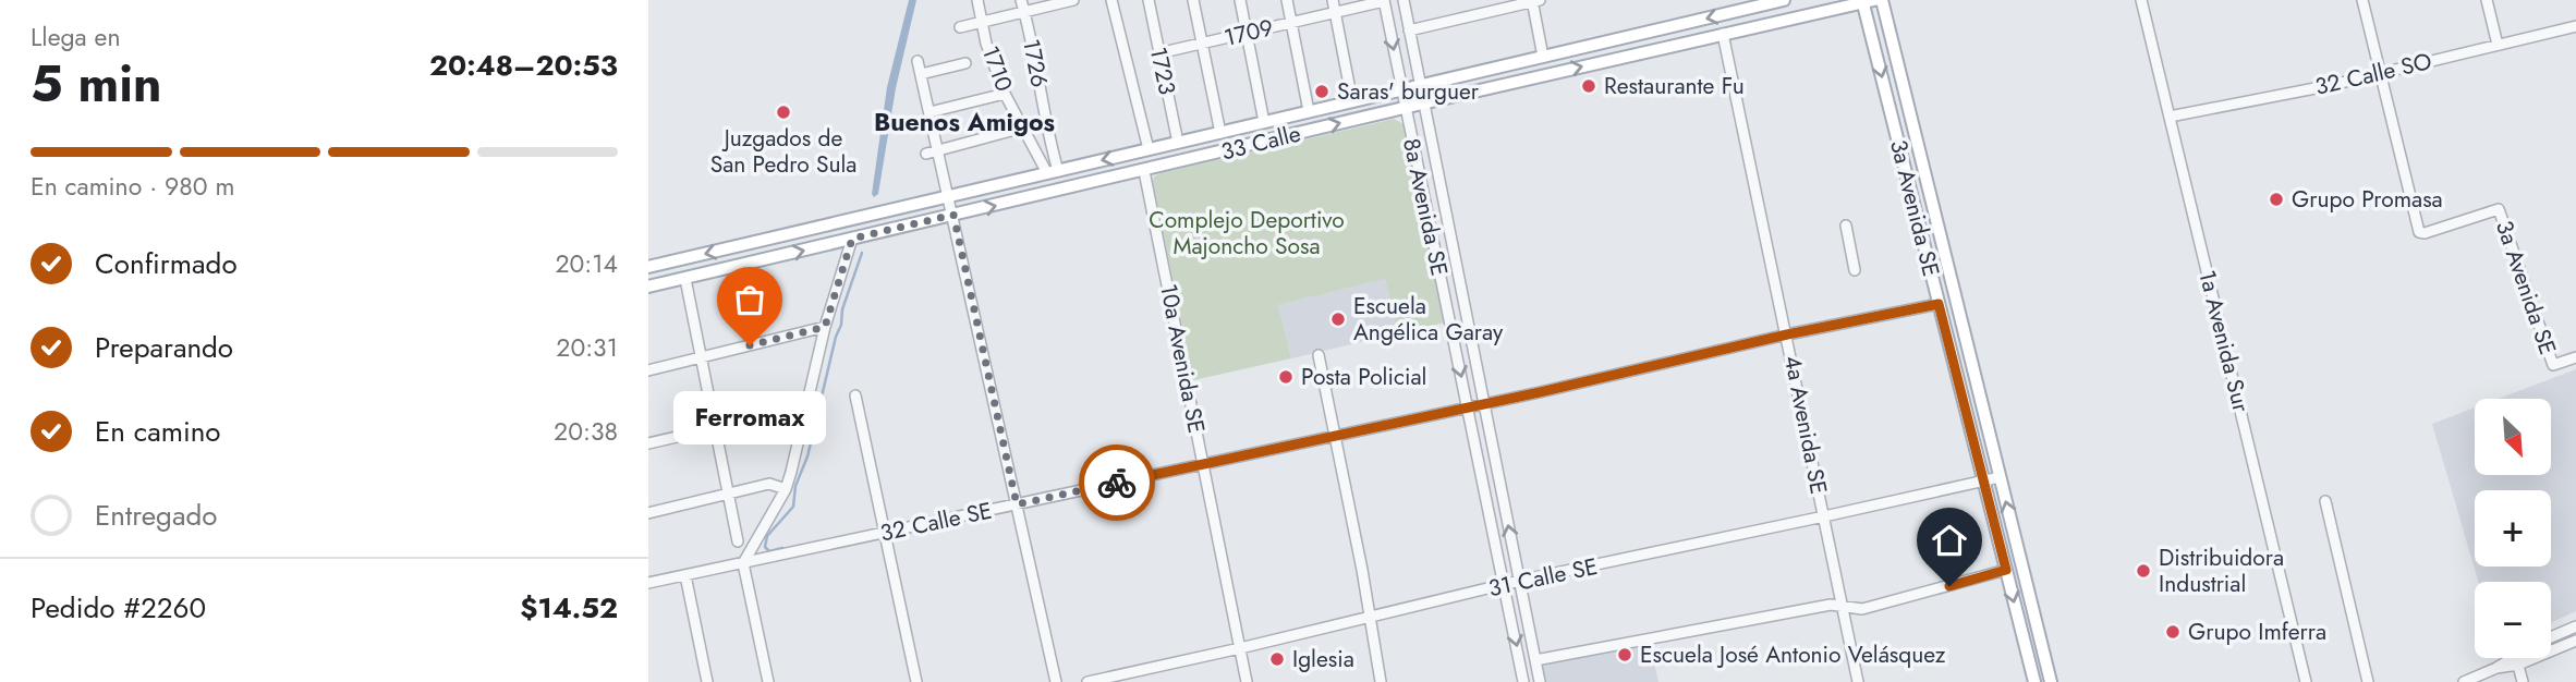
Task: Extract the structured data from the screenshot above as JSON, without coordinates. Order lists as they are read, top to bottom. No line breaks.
{"streets":{"main road":["33 Calle","3a Avenida SE"],"street":["1709","1726","1710","1723","32 Calle SO","8a Avenida SE","1a Avenida Sur","10a Avenida SE","4a Avenida SE","32 Calle SE","31 Calle SE"]},"crossings":[["1709","1723"],["1709","8a Avenida SE"],["1726","1710"],["1726","33 Calle"],["1710","33 Calle"],["1723","33 Calle"],["32 Calle SO","3a Avenida SE"],["32 Calle SO","1a Avenida Sur"],["33 Calle","8a Avenida SE"],["33 Calle","3a Avenida SE"],["33 Calle","10a Avenida SE"],["33 Calle","4a Avenida SE"],["8a Avenida SE","32 Calle SE"],["8a Avenida SE","31 Calle SE"],["3a Avenida SE","32 Calle SE"],["3a Avenida SE","31 Calle SE"],["10a Avenida SE","32 Calle SE"],["10a Avenida SE","31 Calle SE"],["4a Avenida SE","32 Calle SE"],["4a Avenida SE","31 Calle SE"]],"districts":["Buenos Amigos"],"parks":["Complejo Deportivo Majoncho Sosa"],"places":["Restaurante Fu","Saras' burguer","Juzgados de San Pedro Sula","Grupo Promasa","Escuela Angélica Garay","Ferromax","Posta Policial","Distribuidora Industrial","Grupo Imferra","Escuela José Antonio Velásquez","Iglesia"],"north":"bottom right","page":{"heading":["5 min","Llega en","20:48–20:53"],"panel":["Pedido #2260","$14.52"],"bar":"En camino · 980 m","list":[["Confirmado","20:14"],["Preparando","20:31"],["En camino","20:38"],"Entregado"],"bubble":"Ferromax","map_buttons":["+","−"]}}
